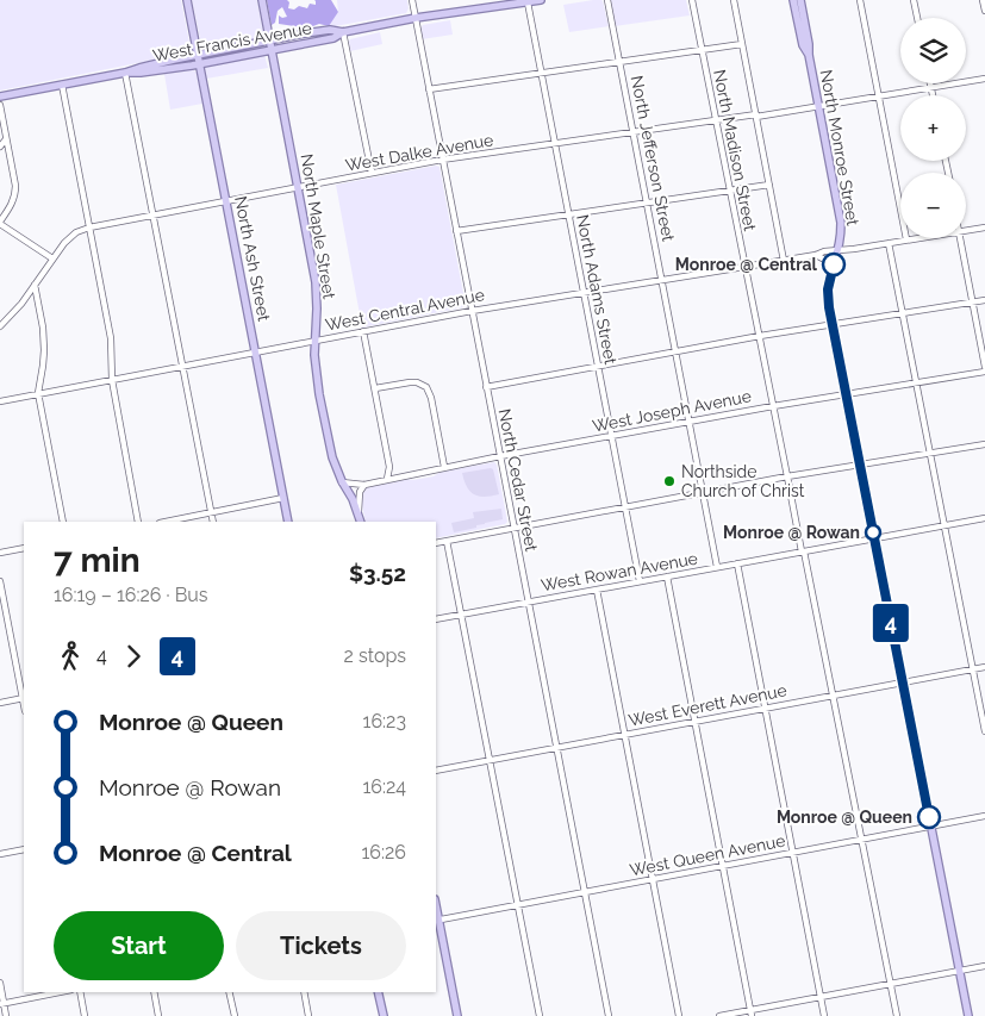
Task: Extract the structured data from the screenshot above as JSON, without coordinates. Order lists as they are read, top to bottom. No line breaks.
{"streets":{"main road":["West Francis Avenue","North Monroe Street","North Maple Street","North Ash Street"],"street":["North Madison Street","West Dalke Avenue","North Jefferson Street","North Adams Street","West Central Avenue","West Joseph Avenue","North Cedar Street","West Rowan Avenue","West Everett Avenue","West Queen Avenue"]},"crossings":[["West Francis Avenue","North Maple Street"],["West Francis Avenue","North Ash Street"],["West Francis Avenue","North Adams Street"],["West Francis Avenue","North Cedar Street"],["North Monroe Street","West Dalke Avenue"],["North Monroe Street","West Central Avenue"],["North Monroe Street","West Joseph Avenue"],["North Monroe Street","West Rowan Avenue"],["North Monroe Street","West Everett Avenue"],["North Monroe Street","West Queen Avenue"],["North Madison Street","West Dalke Avenue"],["North Madison Street","West Central Avenue"],["North Madison Street","West Joseph Avenue"],["North Madison Street","West Rowan Avenue"],["North Madison Street","West Everett Avenue"],["North Madison Street","West Queen Avenue"],["West Dalke Avenue","North Jefferson Street"],["West Dalke Avenue","North Maple Street"],["West Dalke Avenue","North Ash Street"],["West Dalke Avenue","North Adams Street"],["West Dalke Avenue","North Cedar Street"],["North Jefferson Street","West Central Avenue"],["North Jefferson Street","West Joseph Avenue"],["North Jefferson Street","West Rowan Avenue"],["North Maple Street","West Central Avenue"],["North Ash Street","West Central Avenue"],["North Adams Street","West Central Avenue"],["North Adams Street","West Joseph Avenue"],["North Adams Street","West Rowan Avenue"],["West Central Avenue","North Cedar Street"],["West Joseph Avenue","North Cedar Street"],["North Cedar Street","West Rowan Avenue"],["North Cedar Street","West Everett Avenue"],["North Cedar Street","West Queen Avenue"]],"places":["Monroe @ Central","Northside Church of Christ","Monroe @ Rowan","Monroe @ Queen"],"lines":["bus line 4"],"page":{"on_map":"4","map_buttons":["+","−"],"heading":["7 min","16:19 – 16:26 · Bus","$3.52"],"legs":["4","4","2 stops"],"list":[{"name":"Monroe @ Queen","value":"16:23"},{"name":"Monroe @ Rowan","value":"16:24"},{"name":"Monroe @ Central","value":"16:26"}],"buttons":["Start","Tickets"]}}
